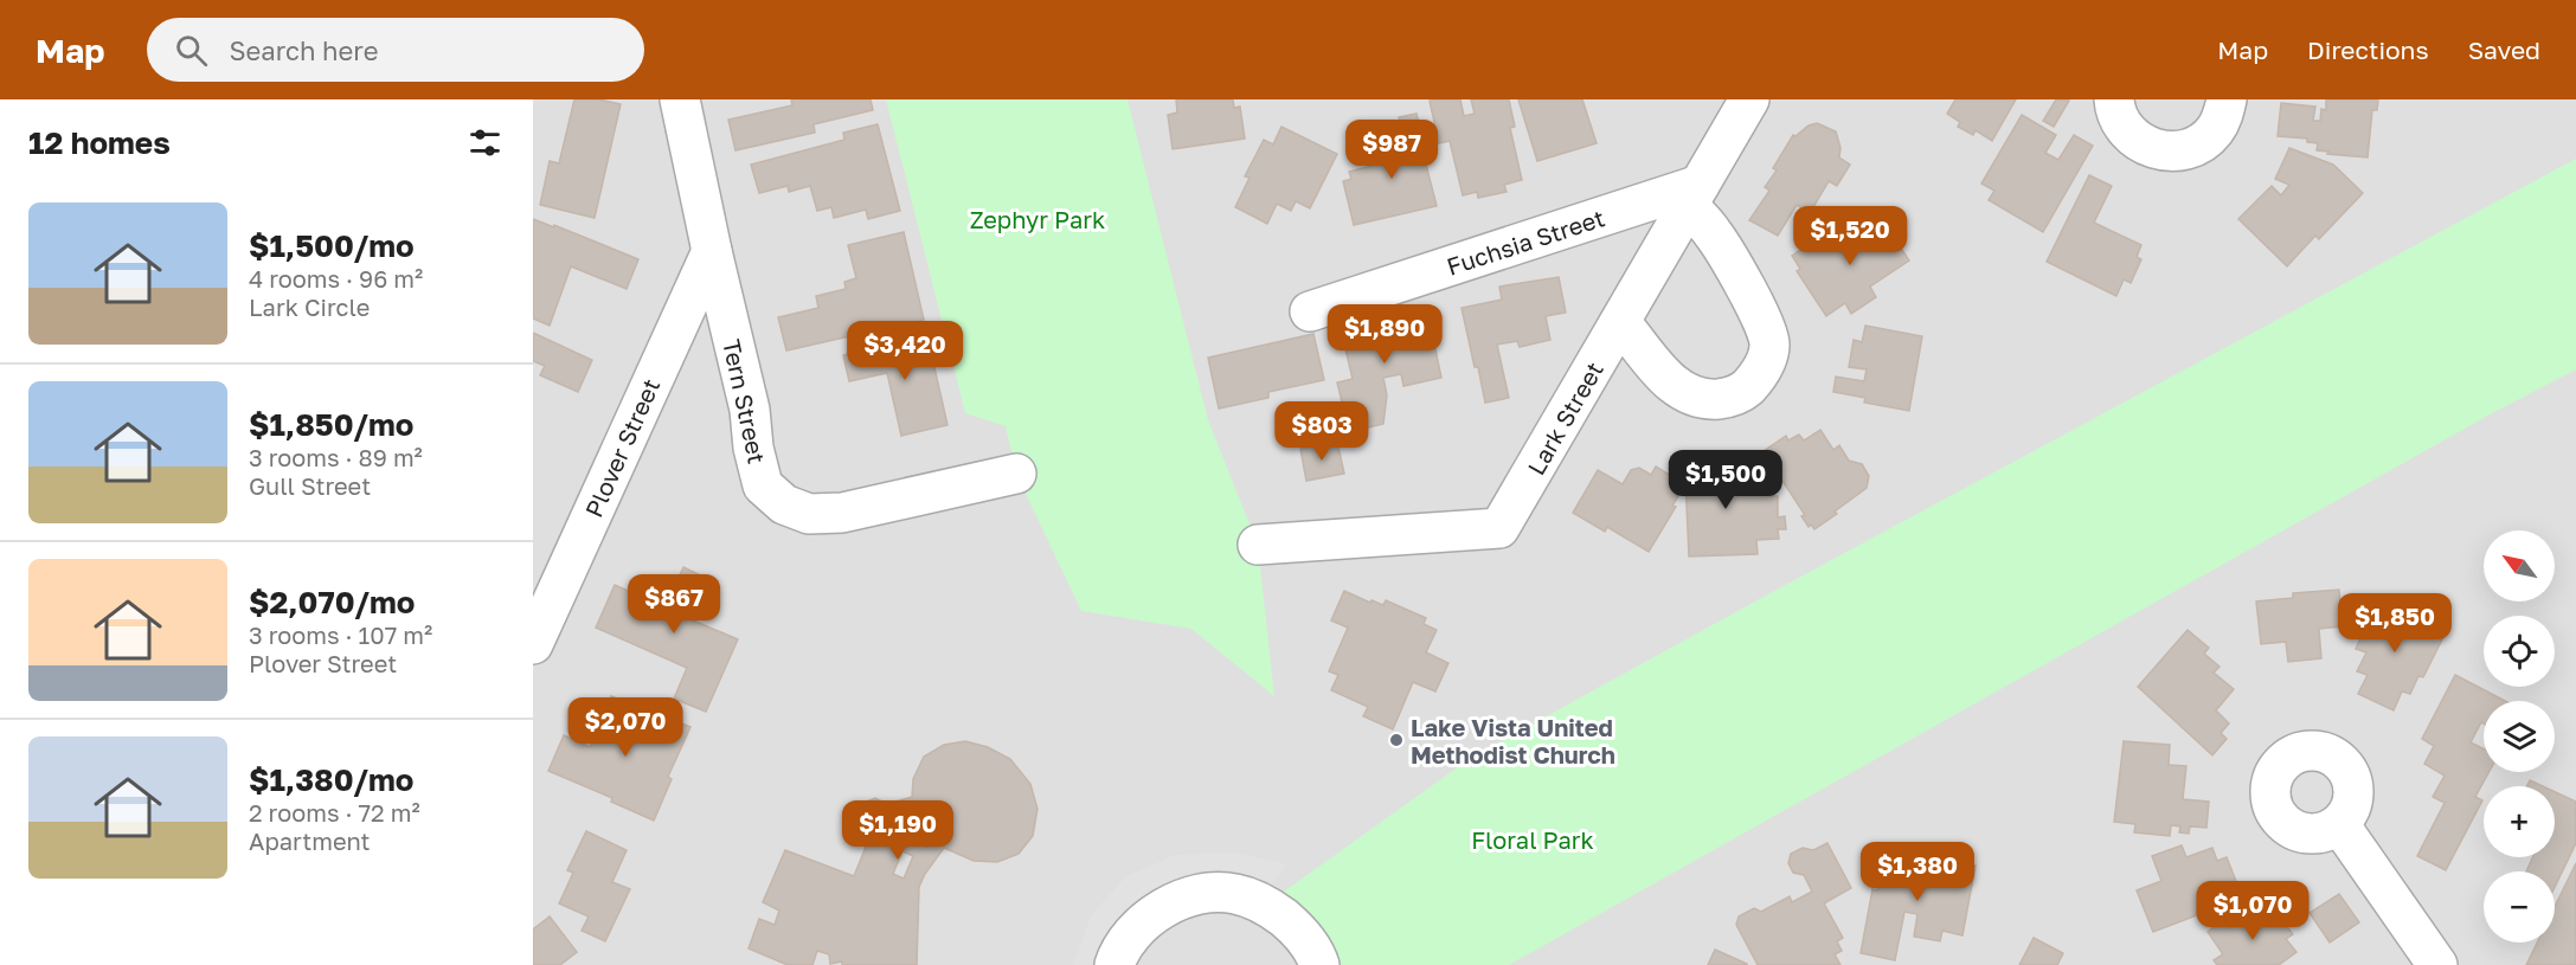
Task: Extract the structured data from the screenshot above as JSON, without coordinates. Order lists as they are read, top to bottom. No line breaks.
{"streets":{"street":["Fuchsia Street","Tern Street","Lark Street","Plover Street"]},"crossings":[["Fuchsia Street","Lark Street"],["Tern Street","Plover Street"]],"parks":["Zephyr Park","Floral Park"],"places":["Lake Vista United Methodist Church"],"north":"top left","page":{"header":"Map","search":"Search here","nav":["Map","Directions","Saved"],"heading":"12 homes","price":["$987","$1,520","$1,890","$3,420","$803","$1,500","$867","$1,850","$2,070","$1,190","$1,380","$1,070"],"list":[{"name":"$1,500/mo","note":"4 rooms · 96 m² · Lark Circle"},{"name":"$1,850/mo","note":"3 rooms · 89 m² · Gull Street"},{"name":"$2,070/mo","note":"3 rooms · 107 m² · Plover Street"},{"name":"$1,380/mo","note":"2 rooms · 72 m² · Apartment"}],"map_buttons":["+","−"]}}
